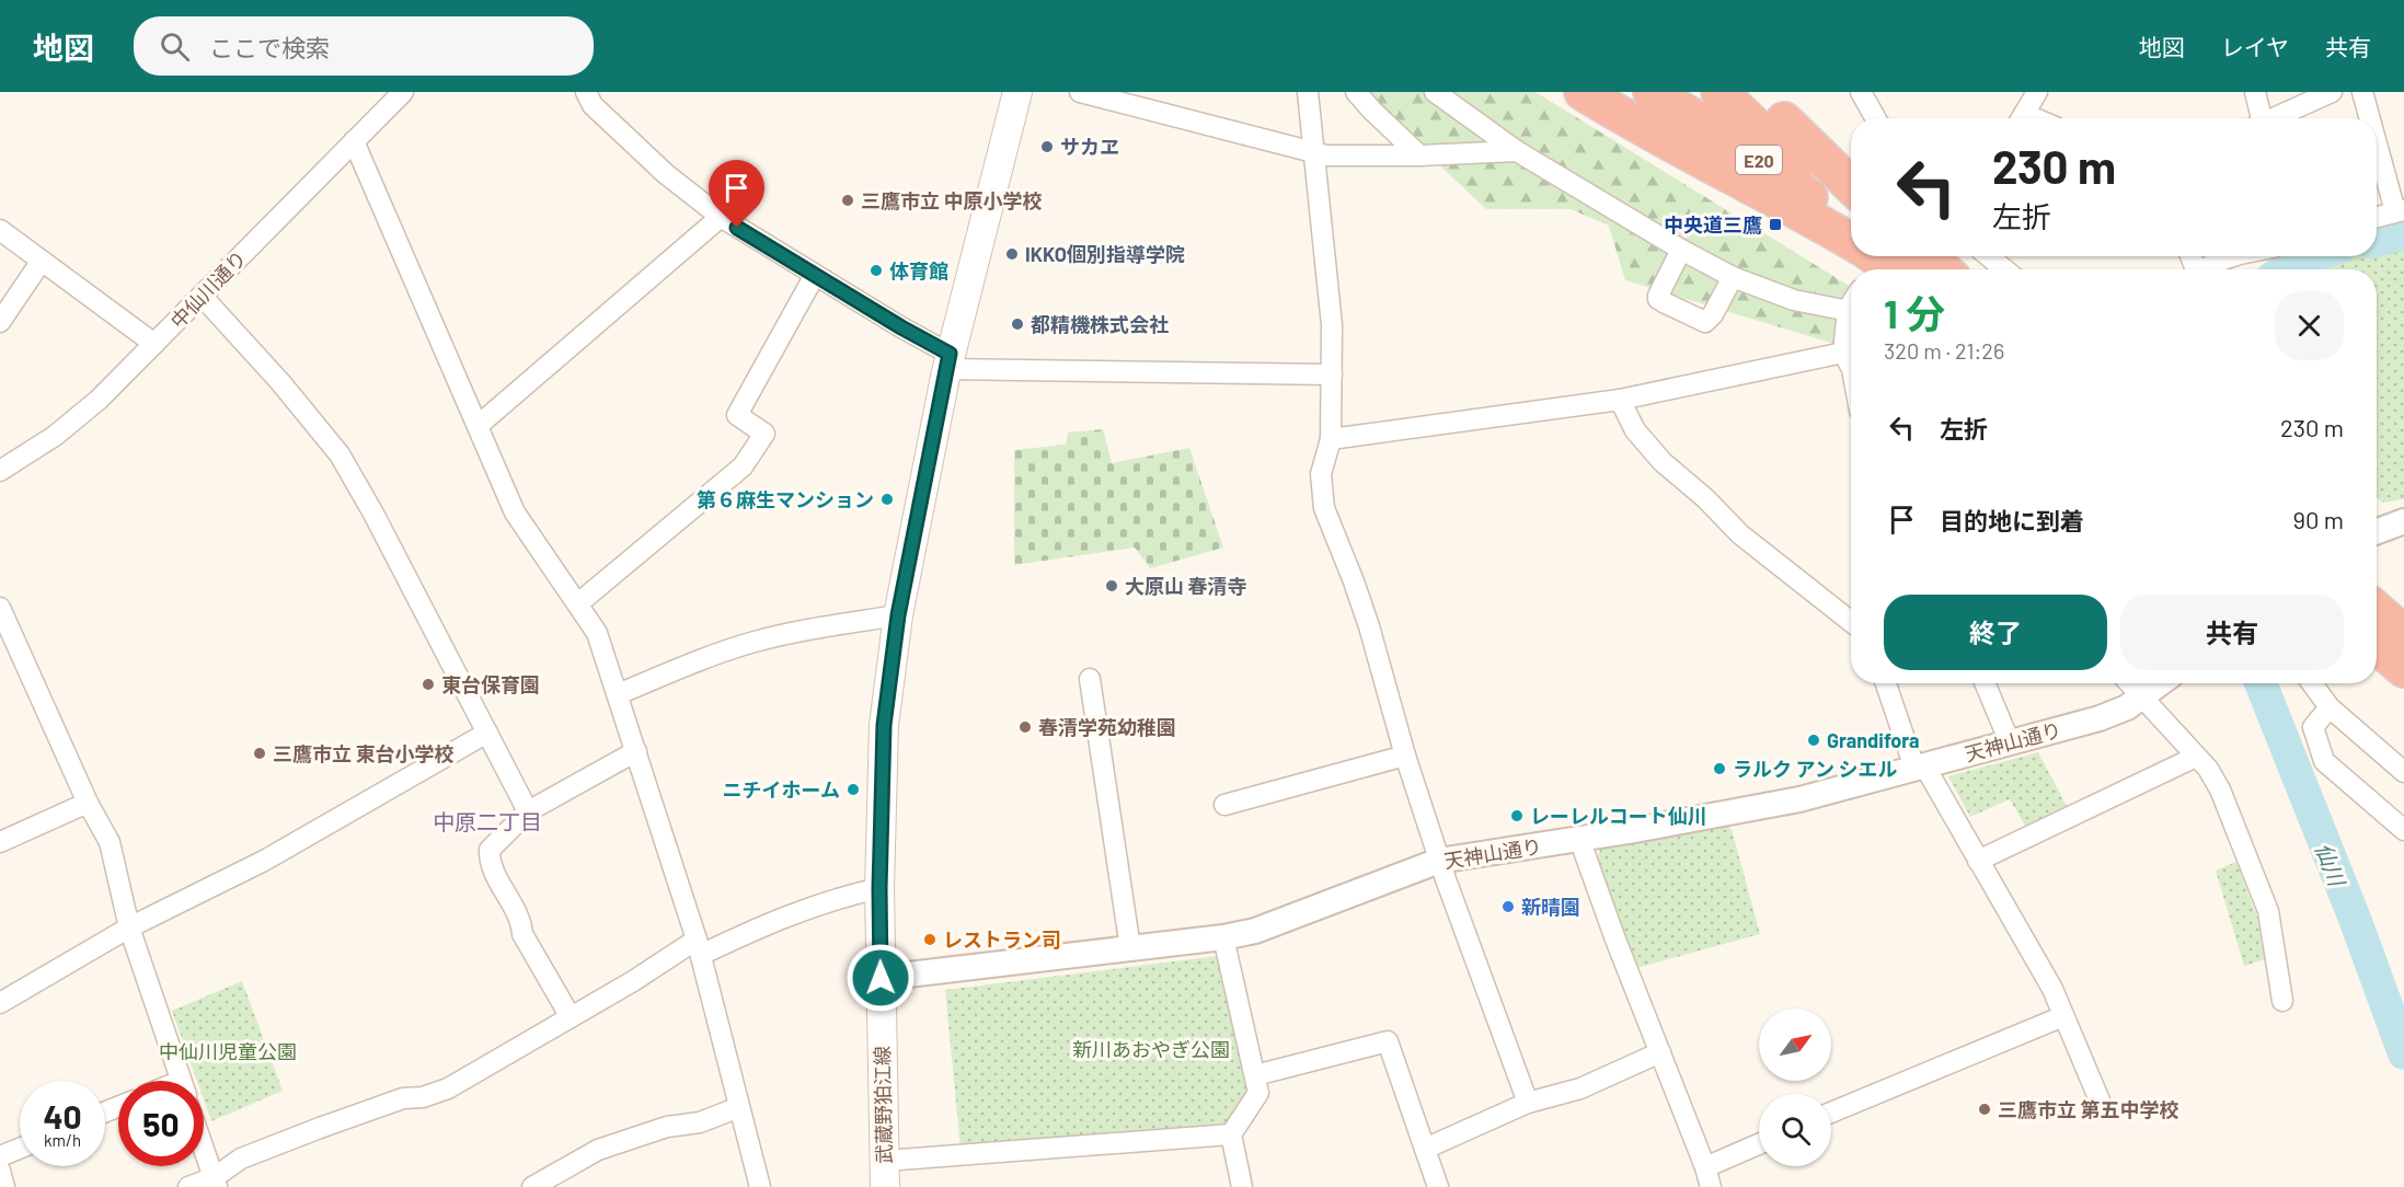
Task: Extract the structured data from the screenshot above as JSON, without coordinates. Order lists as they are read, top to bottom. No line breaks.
{"streets":{"highway":["E20"],"main road":["武蔵野狛江線"],"street":["中仙川通り","天神山通り"]},"crossings":[["天神山通り","武蔵野狛江線"]],"districts":["中原二丁目"],"water":["仙川"],"parks":["新川あおやぎ公園","中仙川児童公園"],"places":{"other":["サカヱ","三鷹市立 中原小学校","IKKO個別指導学院","体育館","都精機株式会社","第６麻生マンション","大原山 春清寺","東台保育園","春清学苑幼稚園","Grandifora","三鷹市立 東台小学校","ラルク アン シエル","ニチイホーム","レーレルコート仙川","新晴園","レストラン司","三鷹市立 第五中学校"],"transit":["中央道三鷹"]},"north":"top right","page":{"header":"地図","search":"ここで検索","nav":["地図","レイヤ","共有"],"turn":["230 m","左折"],"heading":["1 分","320 m · 21:26"],"list":[{"name":"左折","value":"230 m"},{"name":"目的地に到着","value":"90 m"}],"buttons":["終了","共有"],"speed":"40 km/h","limit":"50"}}
